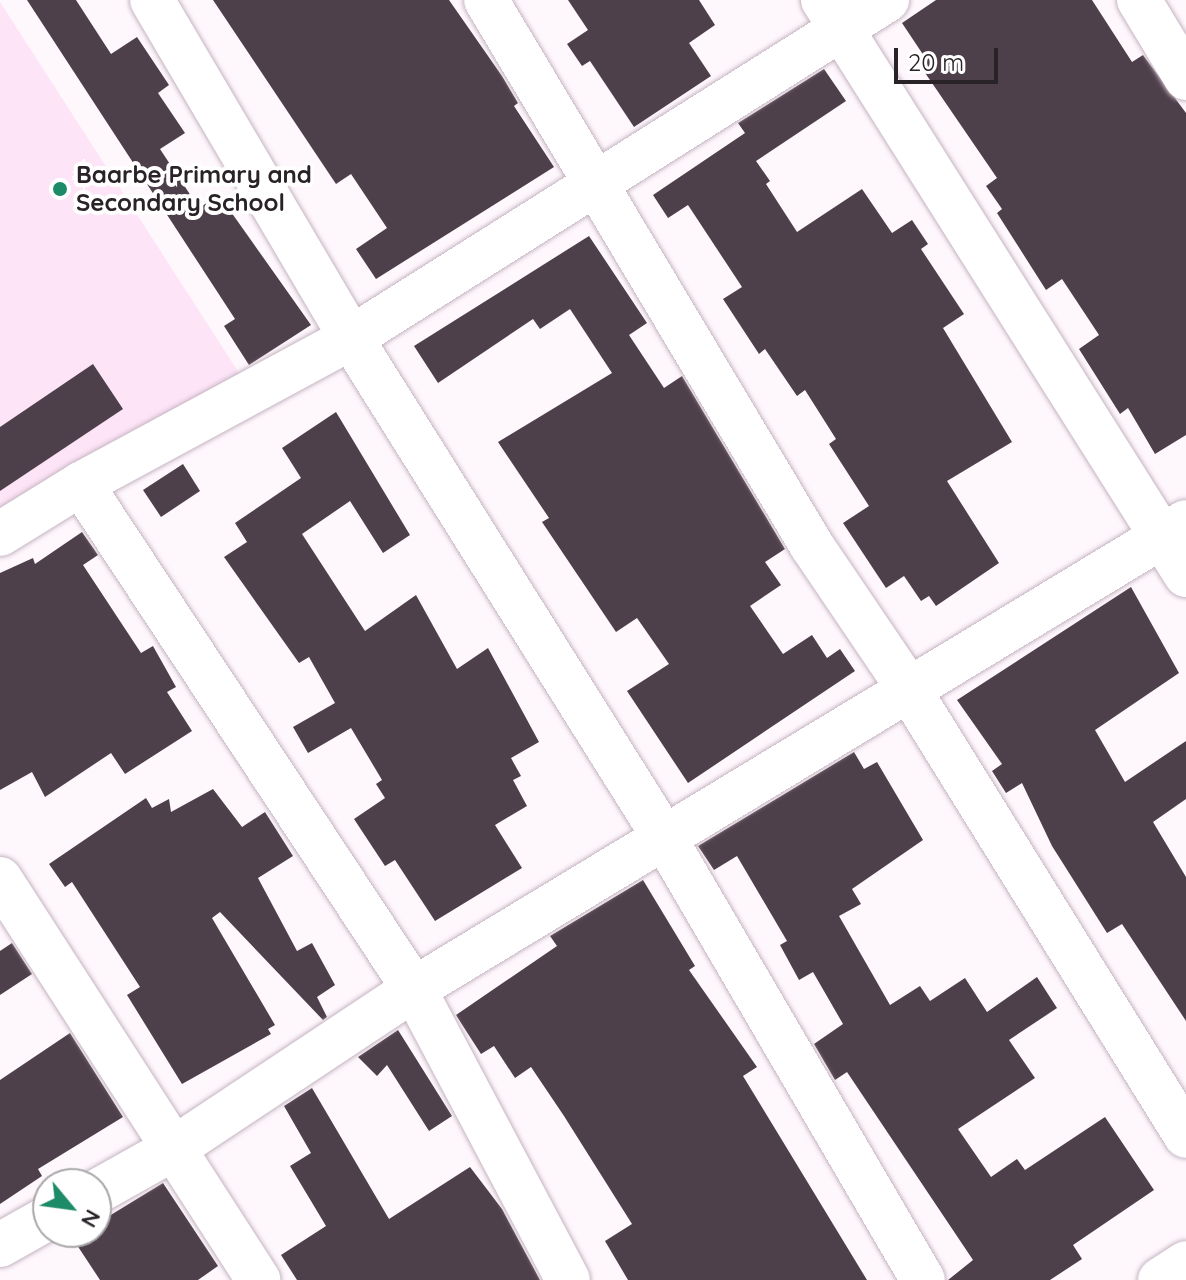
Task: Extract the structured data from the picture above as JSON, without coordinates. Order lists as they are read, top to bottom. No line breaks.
{"places":["Baarbe Primary and Secondary School"],"scale_bar":"20 m","north":"bottom right"}
